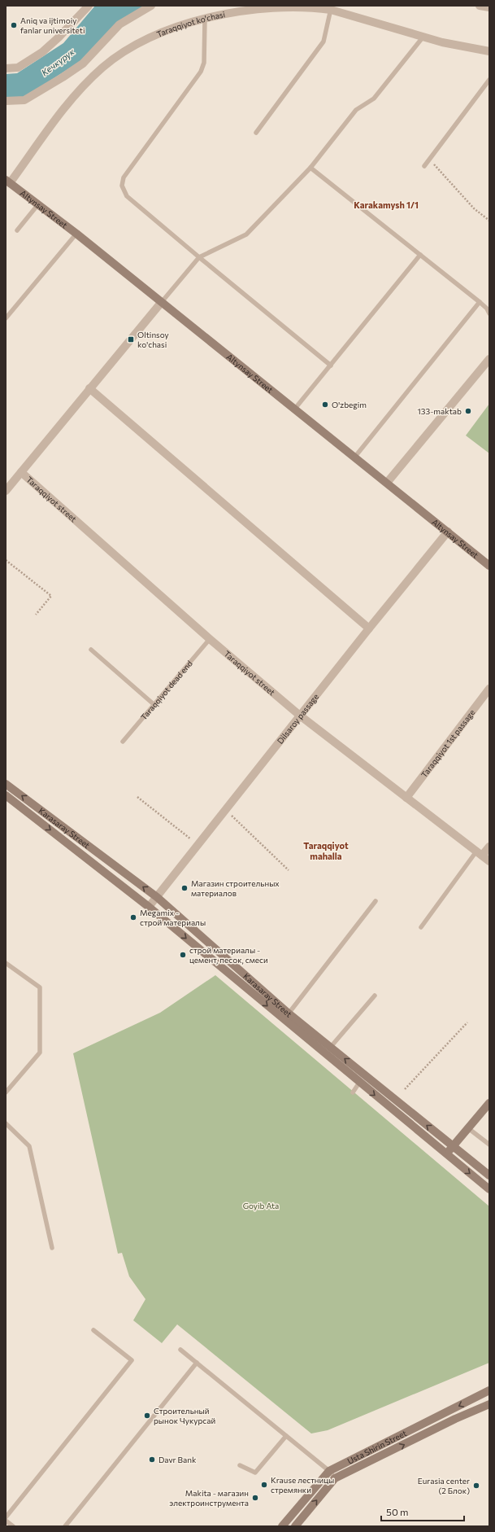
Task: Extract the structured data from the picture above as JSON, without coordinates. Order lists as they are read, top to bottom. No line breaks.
{"streets":{"main road":["Altynsay Street","Karasaray Street","Usta Shirin Street"],"street":["Taraqqiyot ko'chasi","Taraqqiyot street","Dilsaroy passage","Taraqqiyot 1st passage"],"lane":["Taraqqiyot dead end"]},"crossings":[["Taraqqiyot ko'chasi","Altynsay Street"],["Altynsay Street","Taraqqiyot street"],["Altynsay Street","Dilsaroy passage"],["Taraqqiyot street","Taraqqiyot dead end"],["Taraqqiyot street","Dilsaroy passage"],["Taraqqiyot street","Taraqqiyot 1st passage"],["Dilsaroy passage","Karasaray Street"]],"districts":["Karakamysh 1/1","Taraqqiyot mahalla"],"water":["Кечкурук"],"parks":["Goyib Ata"],"places":{"other":["Aniq va ijtimoiy fanlar universiteti","O'zbegim","133-maktab","Магазин строительных материалов","Megamix - строй материалы","строй материалы - цемент, песок, смеси","Строительный рынок Чукурсай","Davr Bank","Krause лестницы стремянки","Eurasia center (2 Блок)","Makita - магазин электроинструмента"],"transit":["Oltinsoy ko'chasi"]},"scale_bar":"50 m"}
